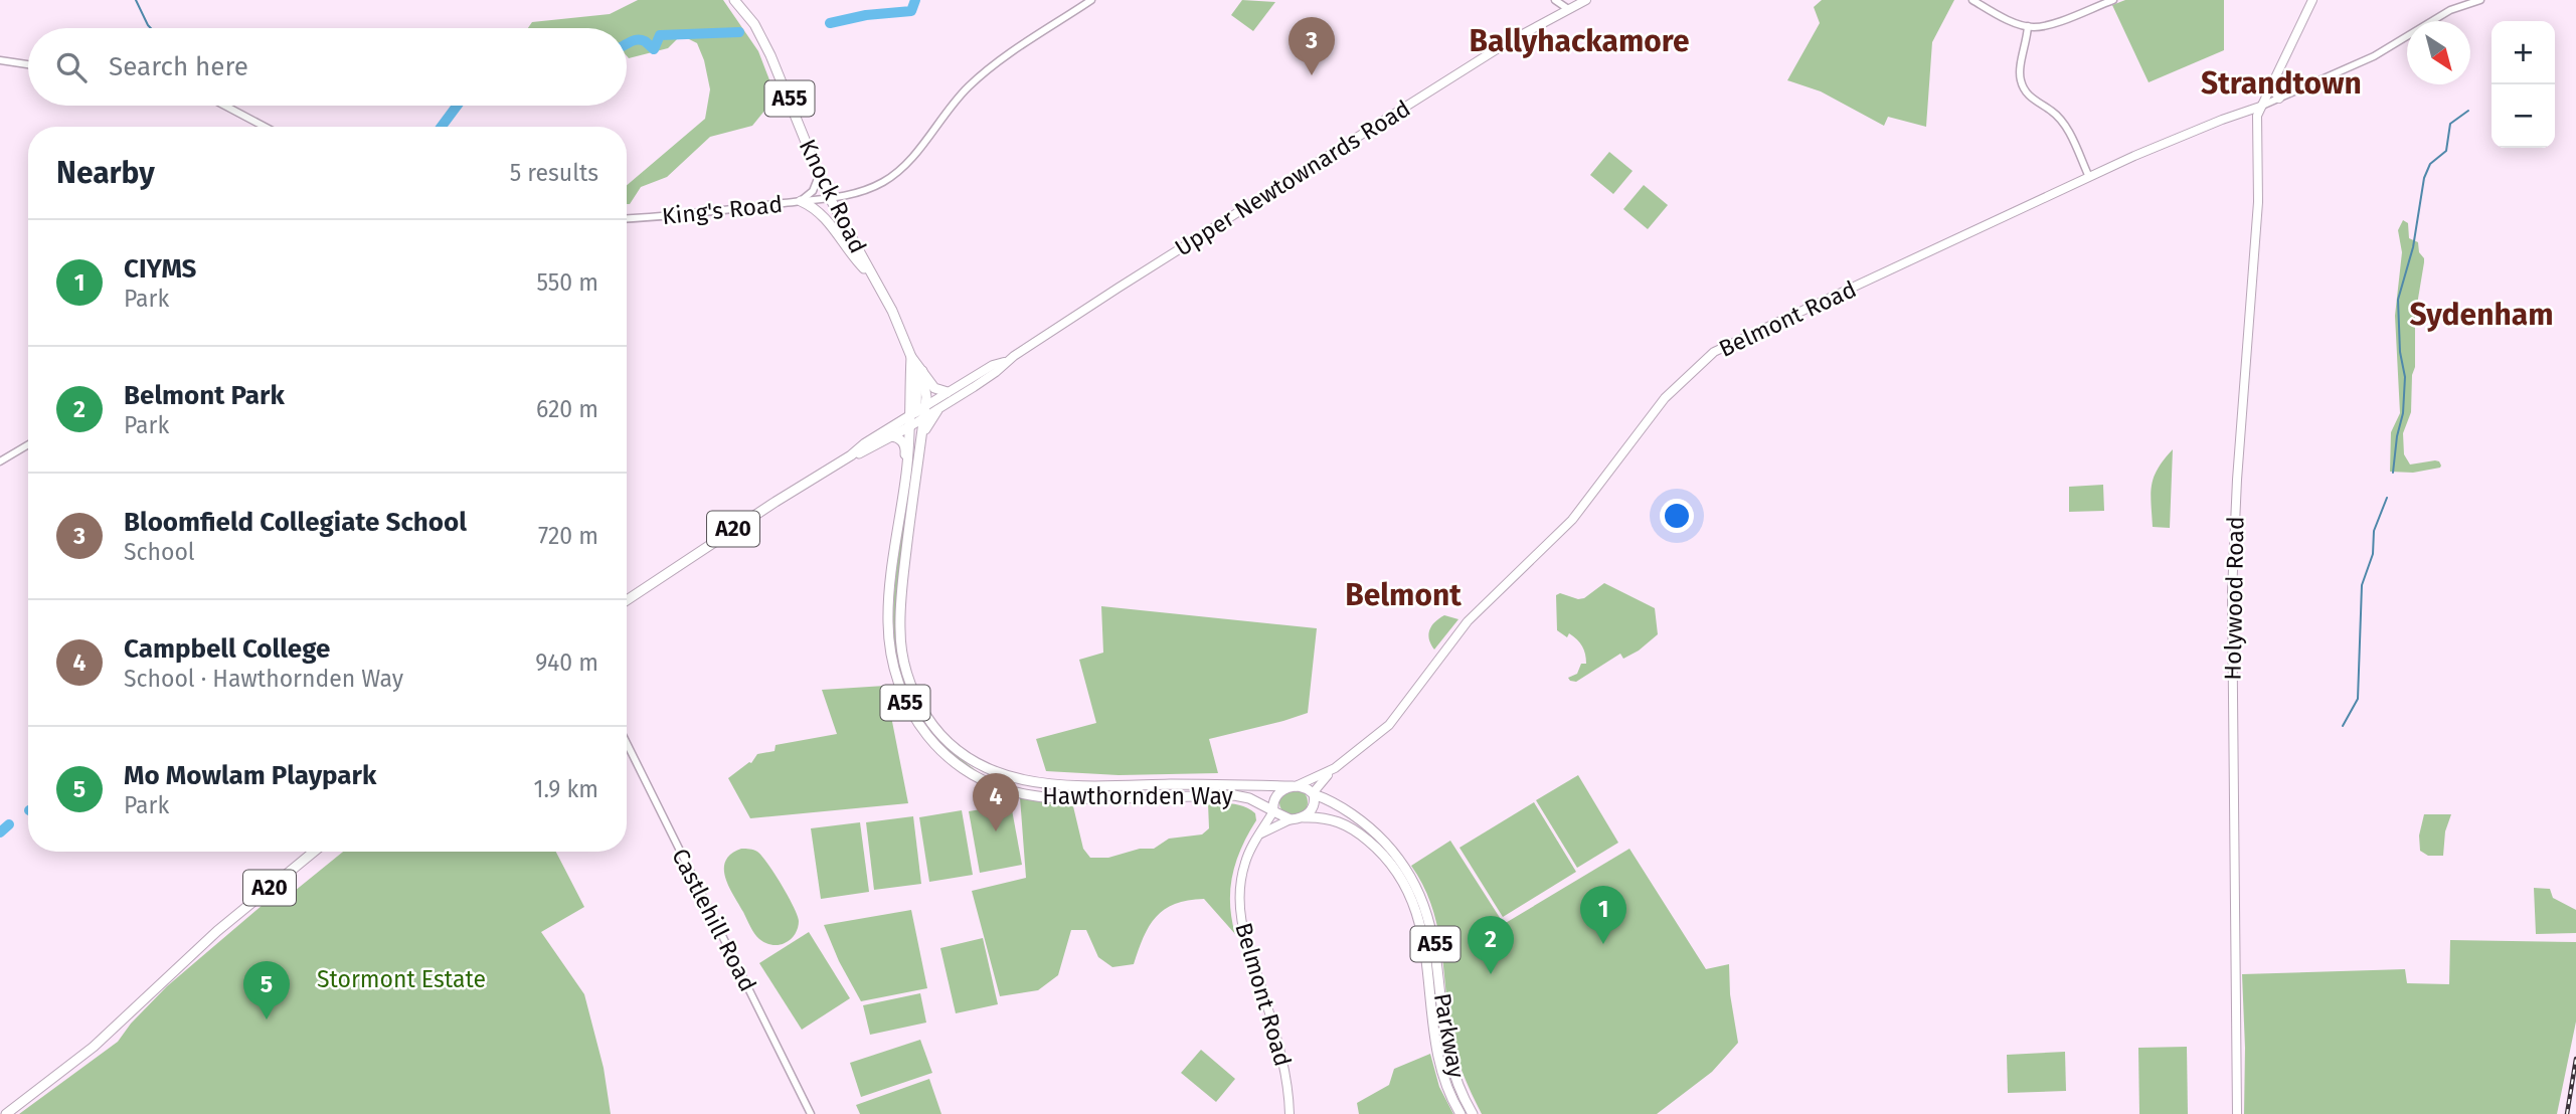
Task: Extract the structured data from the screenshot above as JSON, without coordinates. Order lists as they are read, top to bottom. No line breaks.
{"streets":{"highway":["A55","Upper Newtownards Road","Knock Road","A20","Hawthornden Way","Parkway"],"main road":["Belmont Road","Holywood Road"],"street":["King's Road","Castlehill Road"]},"crossings":[["A55","Belmont Road"],["A55","Hawthornden Way"],["A55","Parkway"],["Upper Newtownards Road","Knock Road"],["Upper Newtownards Road","Hawthornden Way"],["Knock Road","King's Road"],["Knock Road","Hawthornden Way"],["Belmont Road","Holywood Road"],["Belmont Road","Hawthornden Way"],["Belmont Road","Parkway"],["Hawthornden Way","Parkway"]],"districts":["Ballyhackamore","Strandtown","Sydenham","Belmont"],"parks":["Stormont Estate"],"north":"bottom right","page":{"pins":["3","4","1","2","5"],"map_buttons":["+","−"],"search":"Search here","heading":["Nearby","5 results"],"list":[{"mark":"1","name":"CIYMS","note":"Park","value":"550 m"},{"mark":"2","name":"Belmont Park","note":"Park","value":"620 m"},{"mark":"3","name":"Bloomfield Collegiate School","note":"School","value":"720 m"},{"mark":"4","name":"Campbell College","note":"School · Hawthornden Way","value":"940 m"},{"mark":"5","name":"Mo Mowlam Playpark","note":"Park","value":"1.9 km"}]}}
